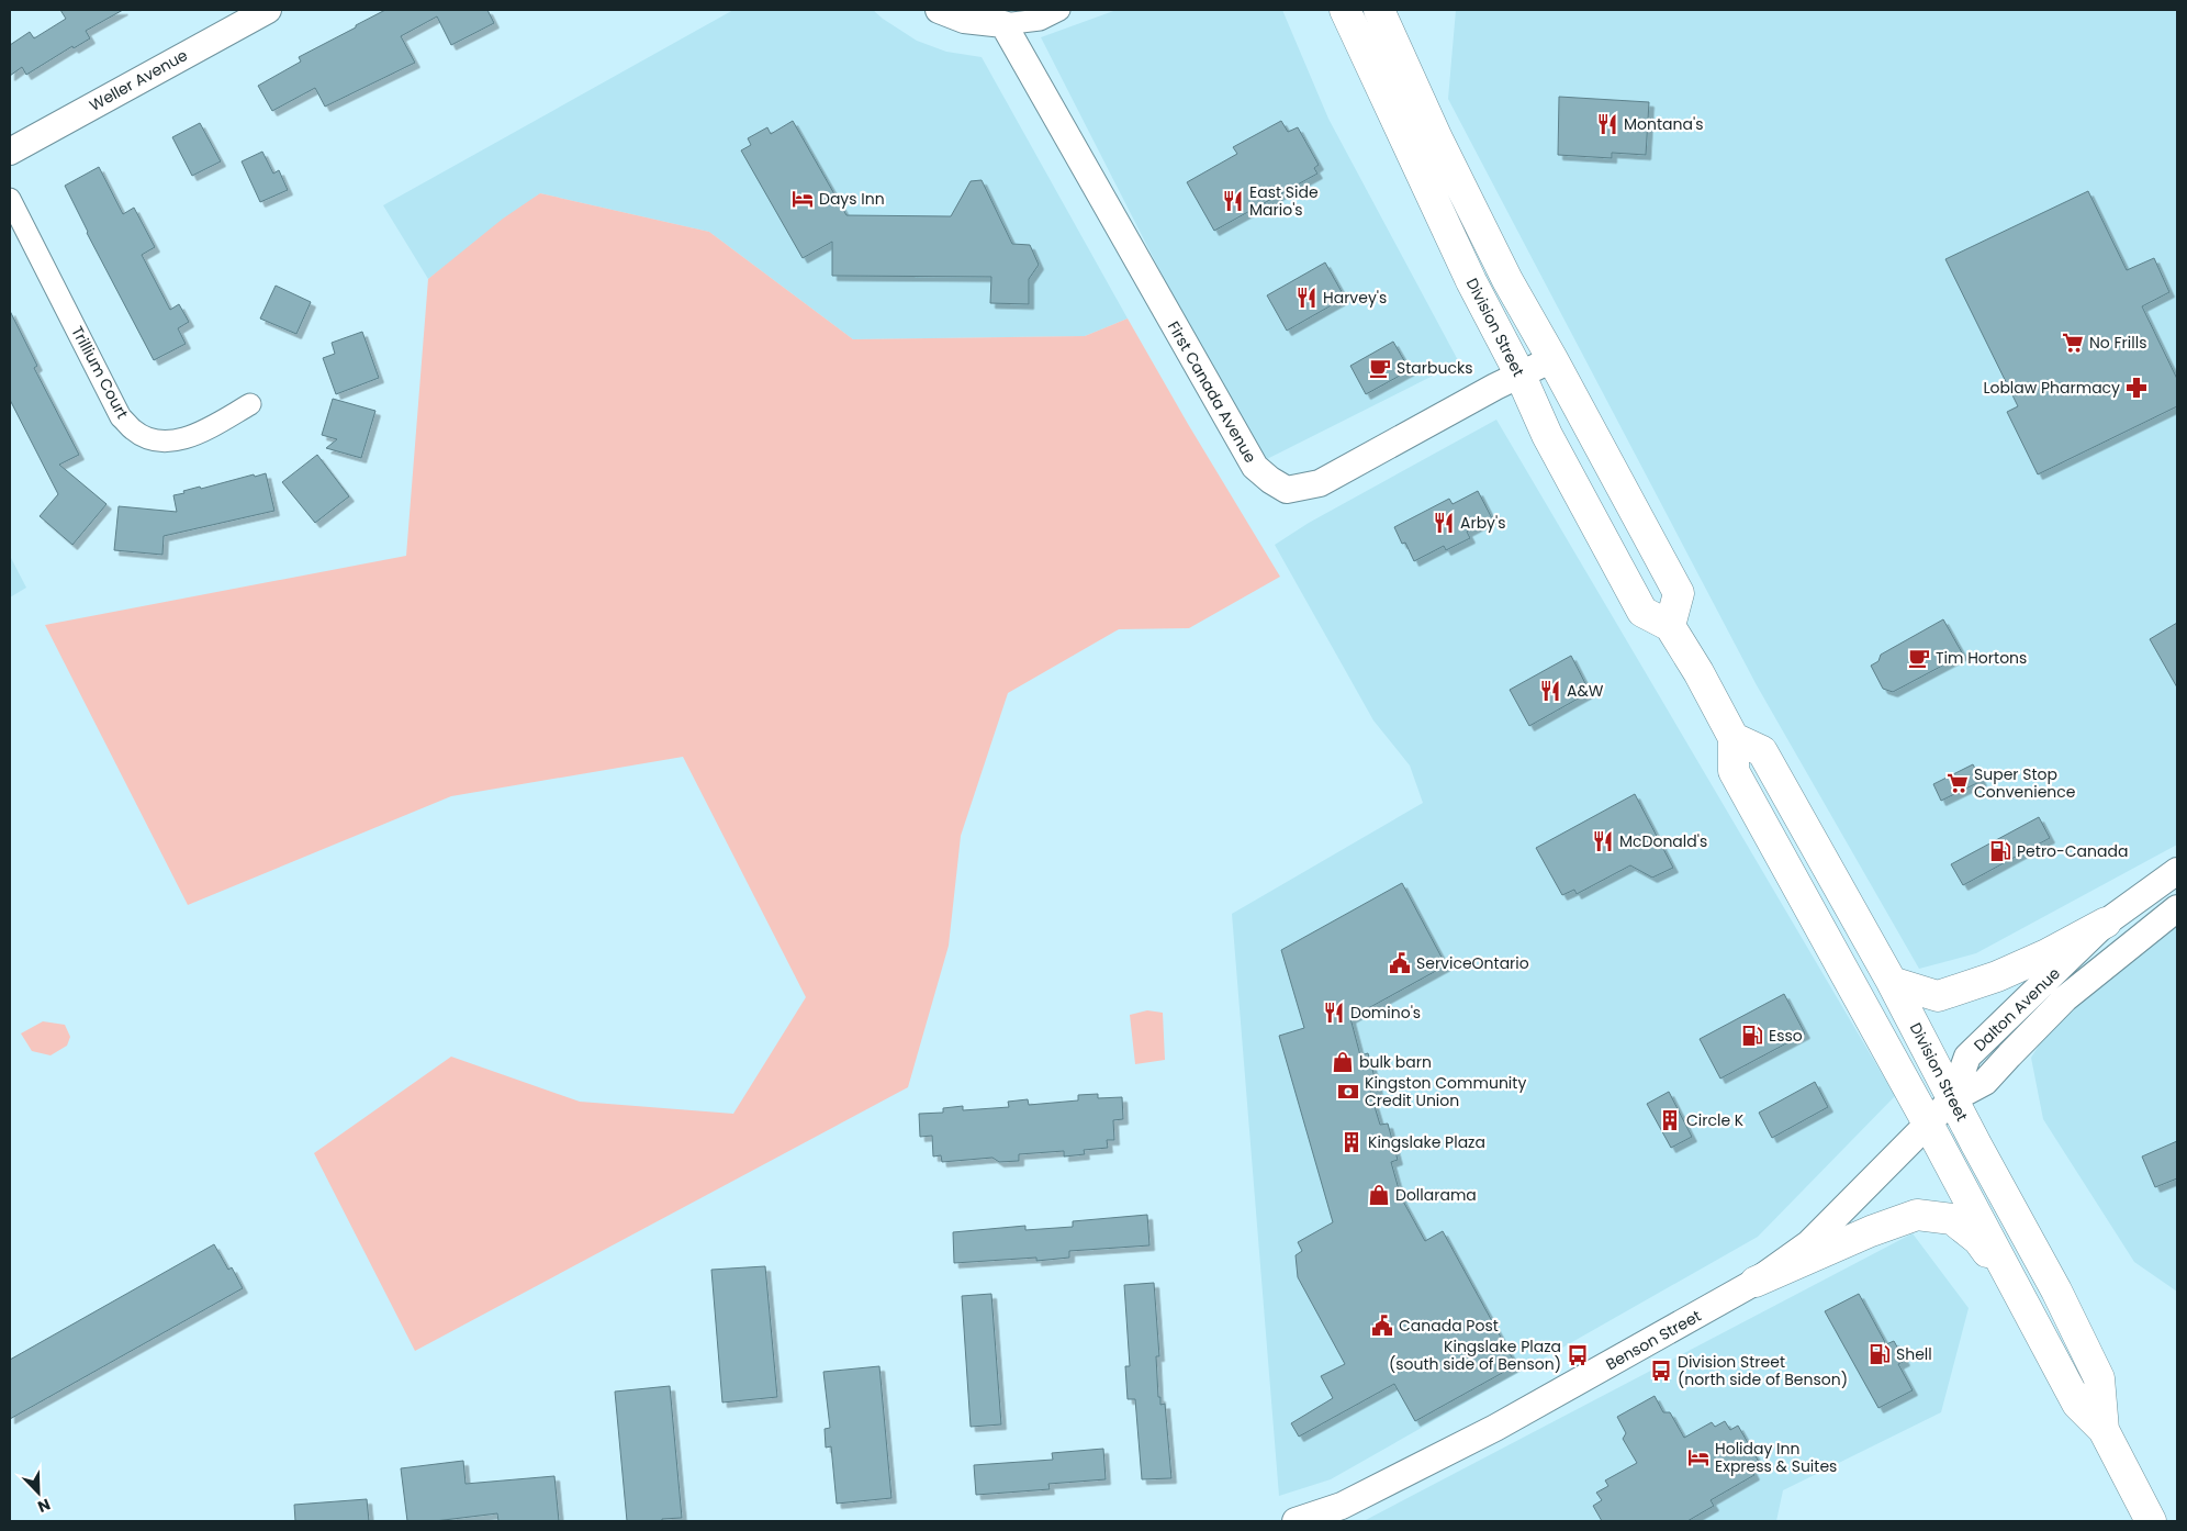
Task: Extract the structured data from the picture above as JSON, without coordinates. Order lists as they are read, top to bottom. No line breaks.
{"streets":{"main road":["Division Street"],"street":["Weller Avenue","Trillium Court","First Canada Avenue","Dalton Avenue","Benson Street"]},"crossings":[["Division Street","First Canada Avenue"],["Division Street","Dalton Avenue"],["Division Street","Benson Street"],["Dalton Avenue","Benson Street"]],"places":{"restaurant":["Montana's","East Side Mario's","Harvey's","Arby's","A&W","McDonald's","Domino's"],"hotel":["Days Inn","Holiday Inn Express & Suites"],"supermarket":["No Frills","Super Stop Convenience"],"cafe":["Starbucks","Tim Hortons"],"pharmacy":["Loblaw Pharmacy"],"fuel station":["Petro-Canada","Esso","Shell"],"public building":["ServiceOntario","Canada Post"],"shop":["bulk barn","Dollarama"],"bank":["Kingston Community Credit Union"],"building":["Circle K","Kingslake Plaza"],"bus stop":["Kingslake Plaza (south side of Benson)","Division Street (north side of Benson)"]},"north":"bottom right"}
